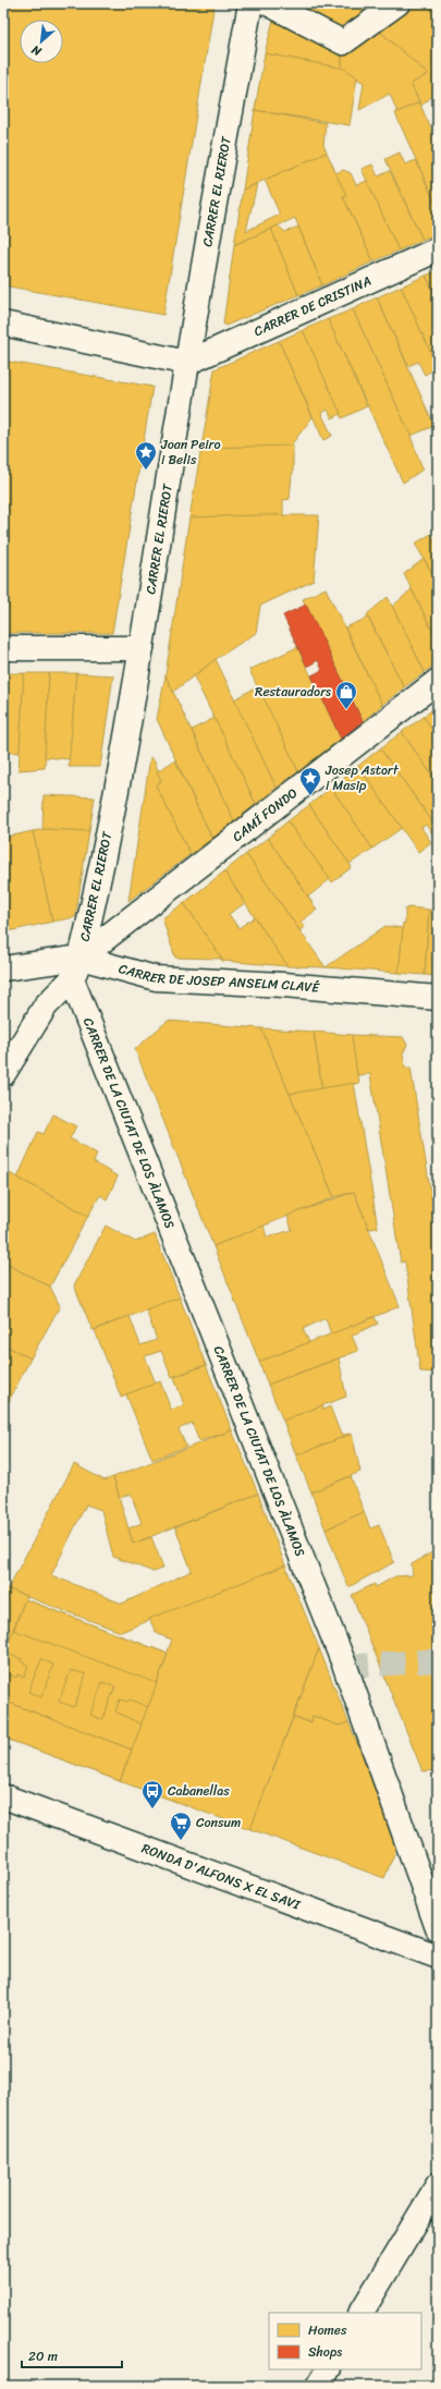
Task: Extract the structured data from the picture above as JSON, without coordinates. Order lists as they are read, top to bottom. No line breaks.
{"streets":{"street":["CARRER EL RIEROT","CARRER DE CRISTINA","CAMÍ FONDO","CARRER DE JOSEP ANSELM CLAVÉ","CARRER DE LA CIUTAT DE LOS ÀLAMOS","RONDA D'ALFONS X EL SAVI"]},"crossings":[["CARRER EL RIEROT","CARRER DE CRISTINA"],["CARRER EL RIEROT","CAMÍ FONDO"],["CARRER EL RIEROT","CARRER DE JOSEP ANSELM CLAVÉ"]],"places":{"place":["Joan Peiro i Belis","Josep Astort i Masip"],"shop":["Restauradors"],"bus stop":["Cabanellas"],"supermarket":["Consum"]},"legend":["Homes","Shops"],"scale_bar":"20 m","north":"bottom left"}
